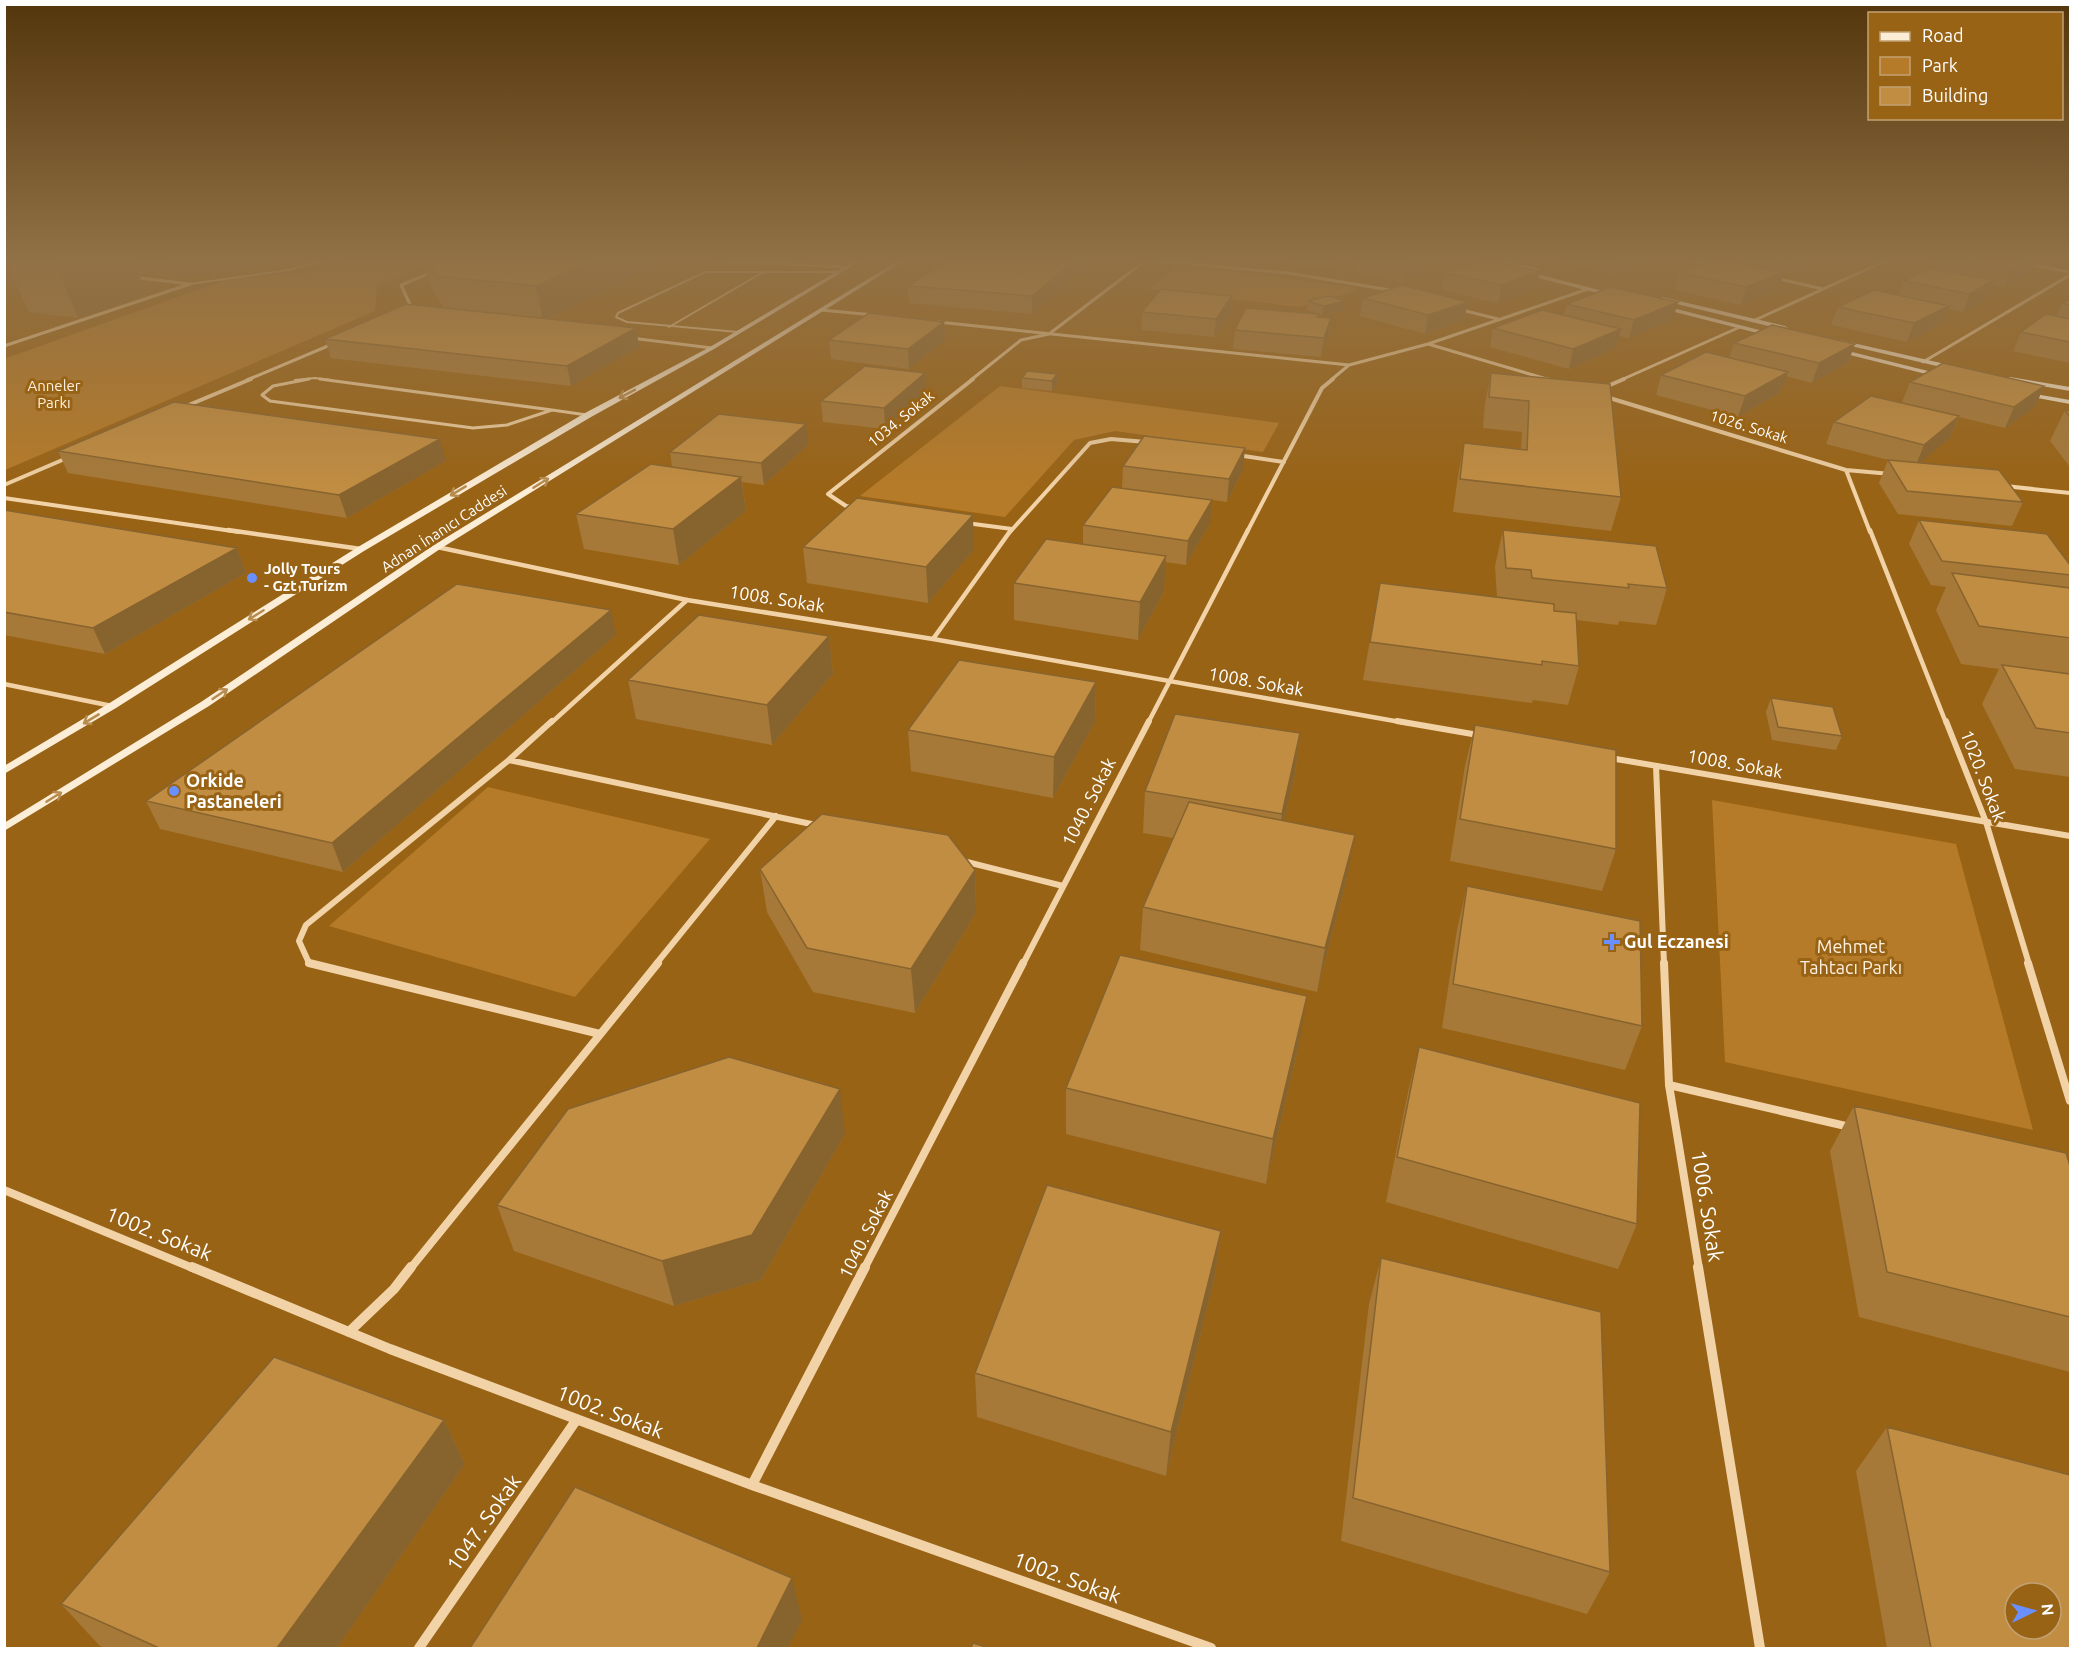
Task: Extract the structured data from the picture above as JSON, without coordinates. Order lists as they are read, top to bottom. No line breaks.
{"streets":{"main road":["Adnan İnanıcı Caddesi"],"street":["1034. Sokak","1026. Sokak","1008. Sokak","1020. Sokak","1040. Sokak","1006. Sokak","1002. Sokak","1047. Sokak"]},"crossings":[["1026. Sokak","1020. Sokak"],["Adnan İnanıcı Caddesi","1008. Sokak"],["1008. Sokak","1020. Sokak"],["1008. Sokak","1040. Sokak"],["1008. Sokak","1006. Sokak"],["1040. Sokak","1002. Sokak"],["1002. Sokak","1047. Sokak"]],"parks":["Anneler Parkı","Mehmet Tahtacı Parkı"],"places":{"other":["Jolly Tours - Gzt Turizm","Orkide Pastaneleri"],"health":["Gul Eczanesi"]},"legend":["Road","Park","Building"],"north":"right"}
